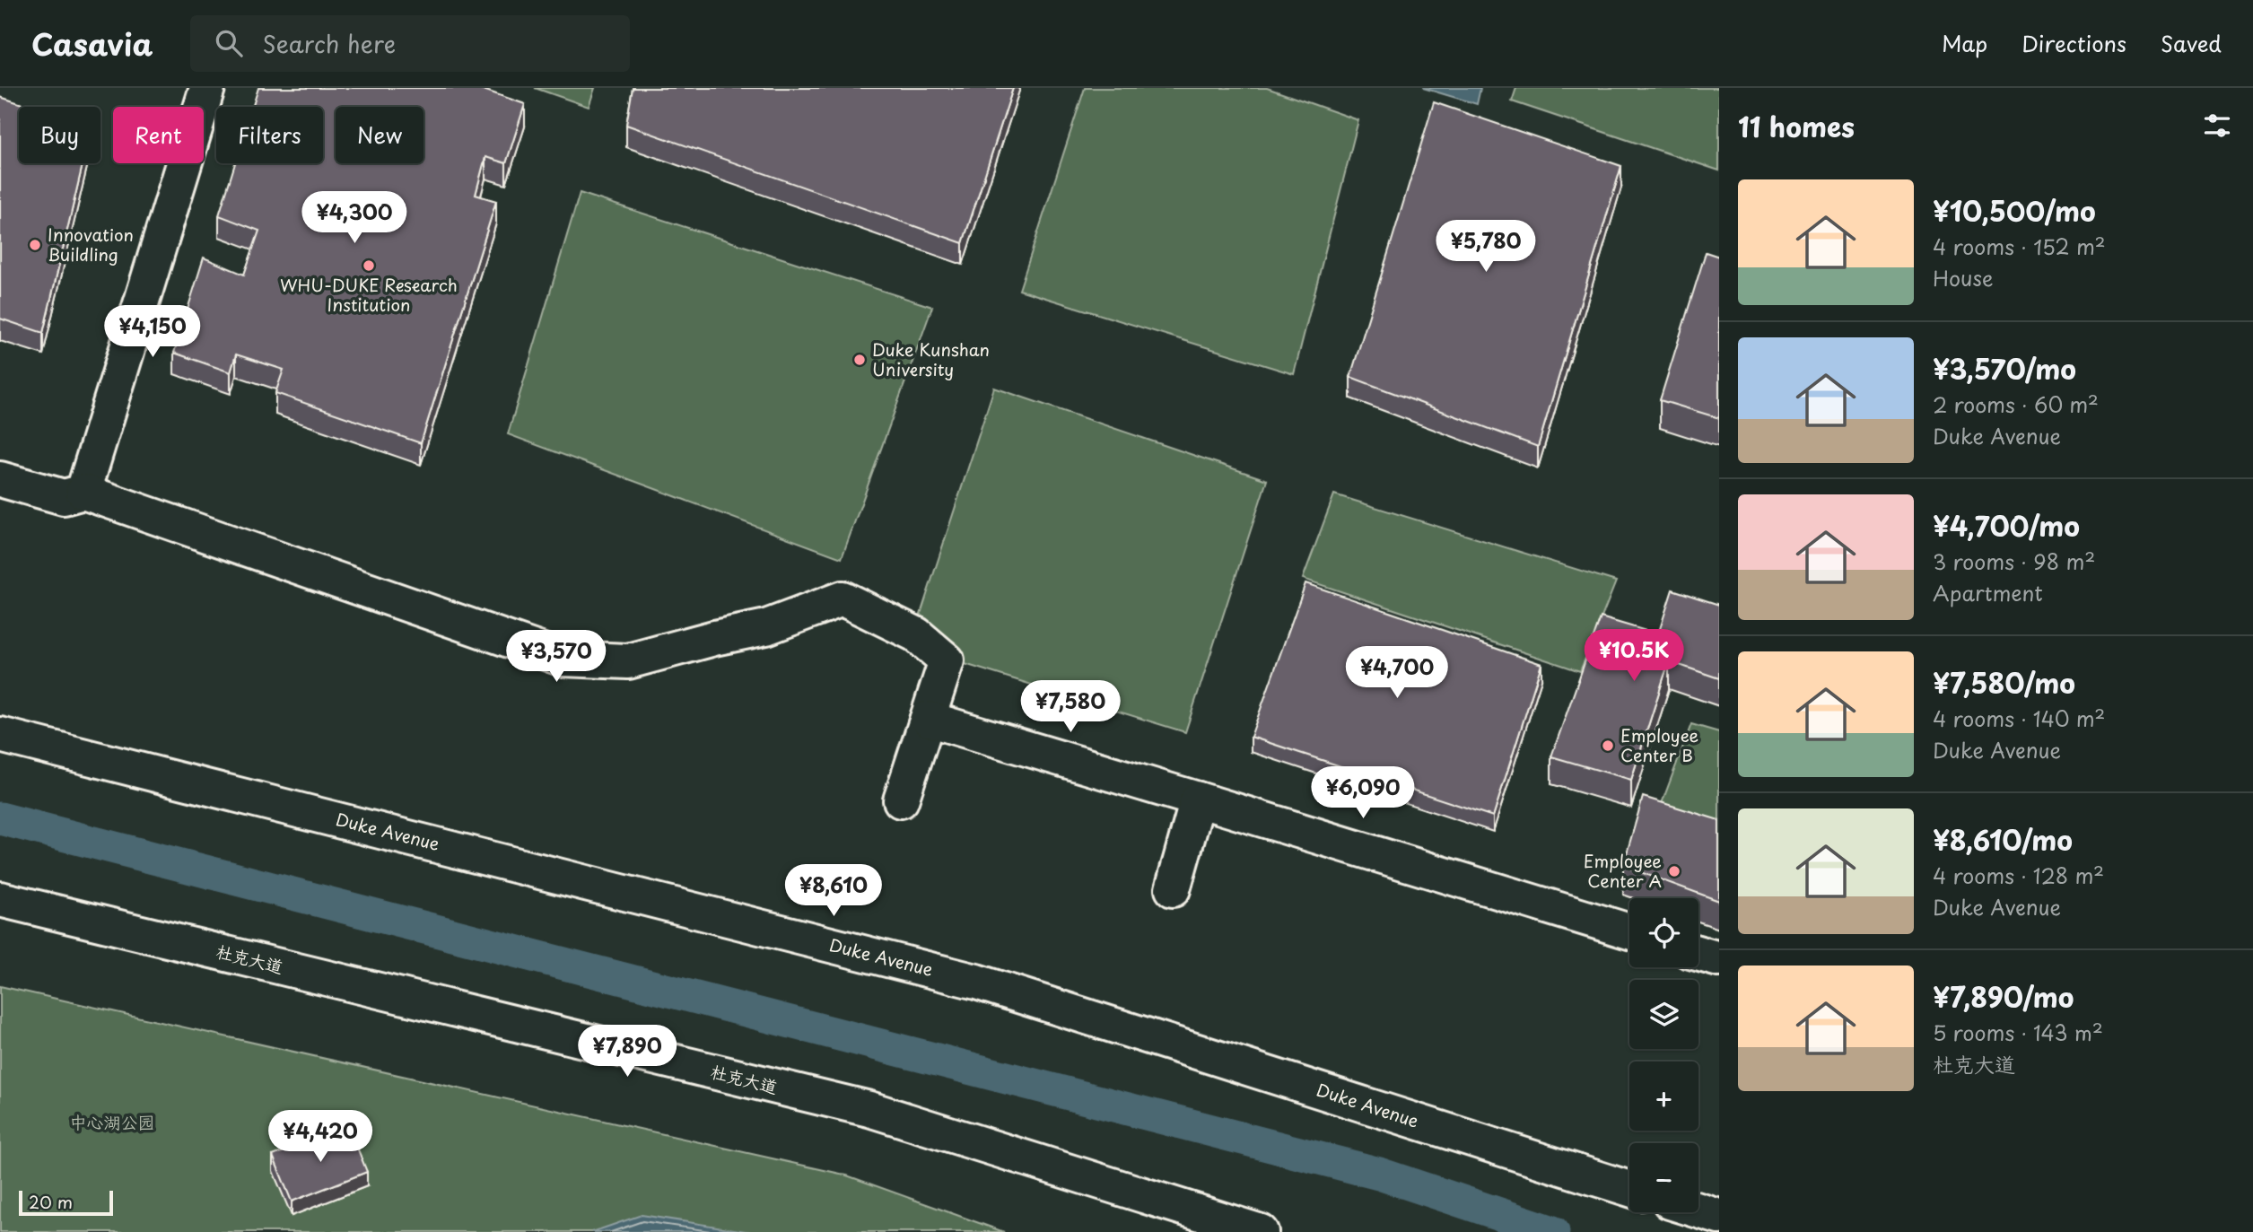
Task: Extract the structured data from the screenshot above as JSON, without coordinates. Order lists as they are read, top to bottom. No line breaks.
{"streets":{"main road":["Duke Avenue","杜克大道"]},"parks":["中心湖公园"],"places":["Innovation Buildling","WHU-DUKE Research Institution","Duke Kunshan University","Employee Center B","Employee Center A"],"scale_bar":"20 m","page":{"header":"Casavia","search":"Search here","nav":["Map","Directions","Saved"],"heading":"11 homes","chip":["Buy","Rent","Filters","New"],"list":[{"name":"¥10,500/mo","note":"4 rooms · 152 m² · House"},{"name":"¥3,570/mo","note":"2 rooms · 60 m² · Duke Avenue"},{"name":"¥4,700/mo","note":"3 rooms · 98 m² · Apartment"},{"name":"¥7,580/mo","note":"4 rooms · 140 m² · Duke Avenue"},{"name":"¥8,610/mo","note":"4 rooms · 128 m² · Duke Avenue"},{"name":"¥7,890/mo","note":"5 rooms · 143 m² · 杜克大道"}],"price":["¥4,300","¥5,780","¥4,150","¥10.5K","¥3,570","¥4,700","¥7,580","¥6,090","¥8,610","¥7,890","¥4,420"],"map_buttons":["+","−"],"scale":"20 m"}}
